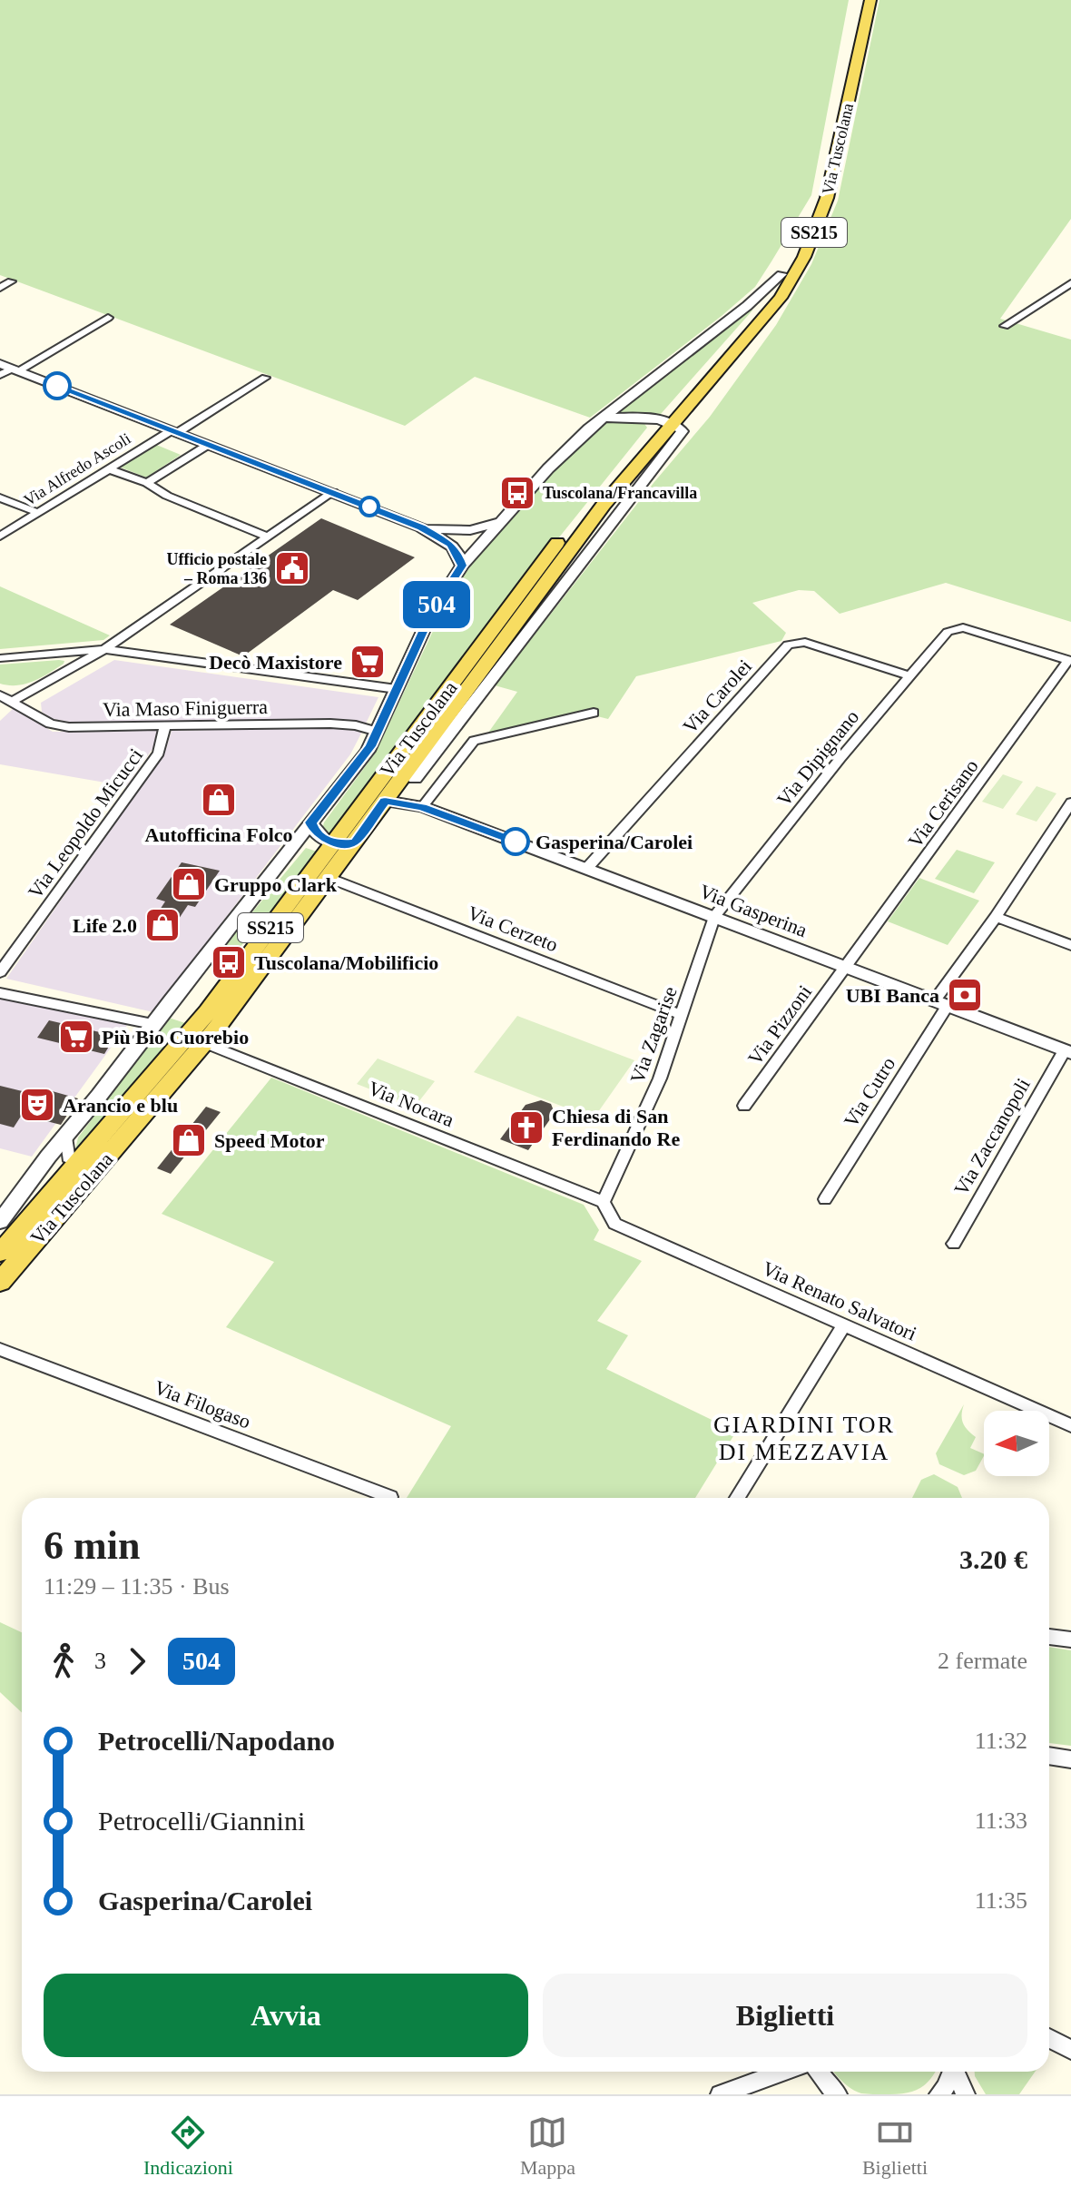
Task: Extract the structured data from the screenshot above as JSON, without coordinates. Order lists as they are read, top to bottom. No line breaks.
{"streets":{"main road":["Via Tuscolana","SS215"],"street":["Via Alfredo Ascoli","Via Carolei","Via Maso Finiguerra","Via Dipignano","Via Cerisano","Via Leopoldo Micucci","Via Gasperina","Via Cerzeto","Via Pizzoni","Via Zagarise","Via Cutro","Via Nocara","Via Zaccanopoli","Via Renato Salvatori","Via Filogaso"]},"crossings":[["Via Tuscolana","Via Maso Finiguerra"],["Via Tuscolana","Via Gasperina"],["Via Tuscolana","Via Cerzeto"],["Via Tuscolana","Via Nocara"],["Via Carolei","Via Dipignano"],["Via Carolei","Via Gasperina"],["Via Maso Finiguerra","Via Leopoldo Micucci"],["Via Dipignano","Via Cerisano"],["Via Dipignano","Via Gasperina"],["Via Dipignano","Via Zagarise"],["Via Cerisano","Via Gasperina"],["Via Cerisano","Via Pizzoni"],["Via Gasperina","Via Pizzoni"],["Via Gasperina","Via Zagarise"],["Via Gasperina","Via Cutro"],["Via Gasperina","Via Zaccanopoli"],["Via Cerzeto","Via Zagarise"],["Via Zagarise","Via Nocara"],["Via Zagarise","Via Renato Salvatori"],["Via Nocara","Via Renato Salvatori"]],"districts":["GIARDINI TOR DI MEZZAVIA"],"places":{"bus stop":["Tuscolana/Francavilla","Tuscolana/Mobilificio"],"public building":["Ufficio postale – Roma 136"],"supermarket":["Decò Maxistore","Più Bio Cuorebio"],"shop":["Autofficina Folco","Gruppo Clark","Life 2.0","Speed Motor"],"other":["Gasperina/Carolei"],"bank":["UBI Banca"],"theatre":["Arancio e blu"],"church":["Chiesa di San Ferdinando Re"]},"lines":["bus line 504"],"north":"left","page":{"on_map":"504","heading":["6 min","11:29 – 11:35 · Bus","3.20 €"],"legs":["3","504","2 fermate"],"list":[{"name":"Petrocelli/Napodano","value":"11:32"},{"name":"Petrocelli/Giannini","value":"11:33"},{"name":"Gasperina/Carolei","value":"11:35"}],"buttons":["Avvia","Biglietti"],"tabs":["Indicazioni","Mappa","Biglietti"]}}
